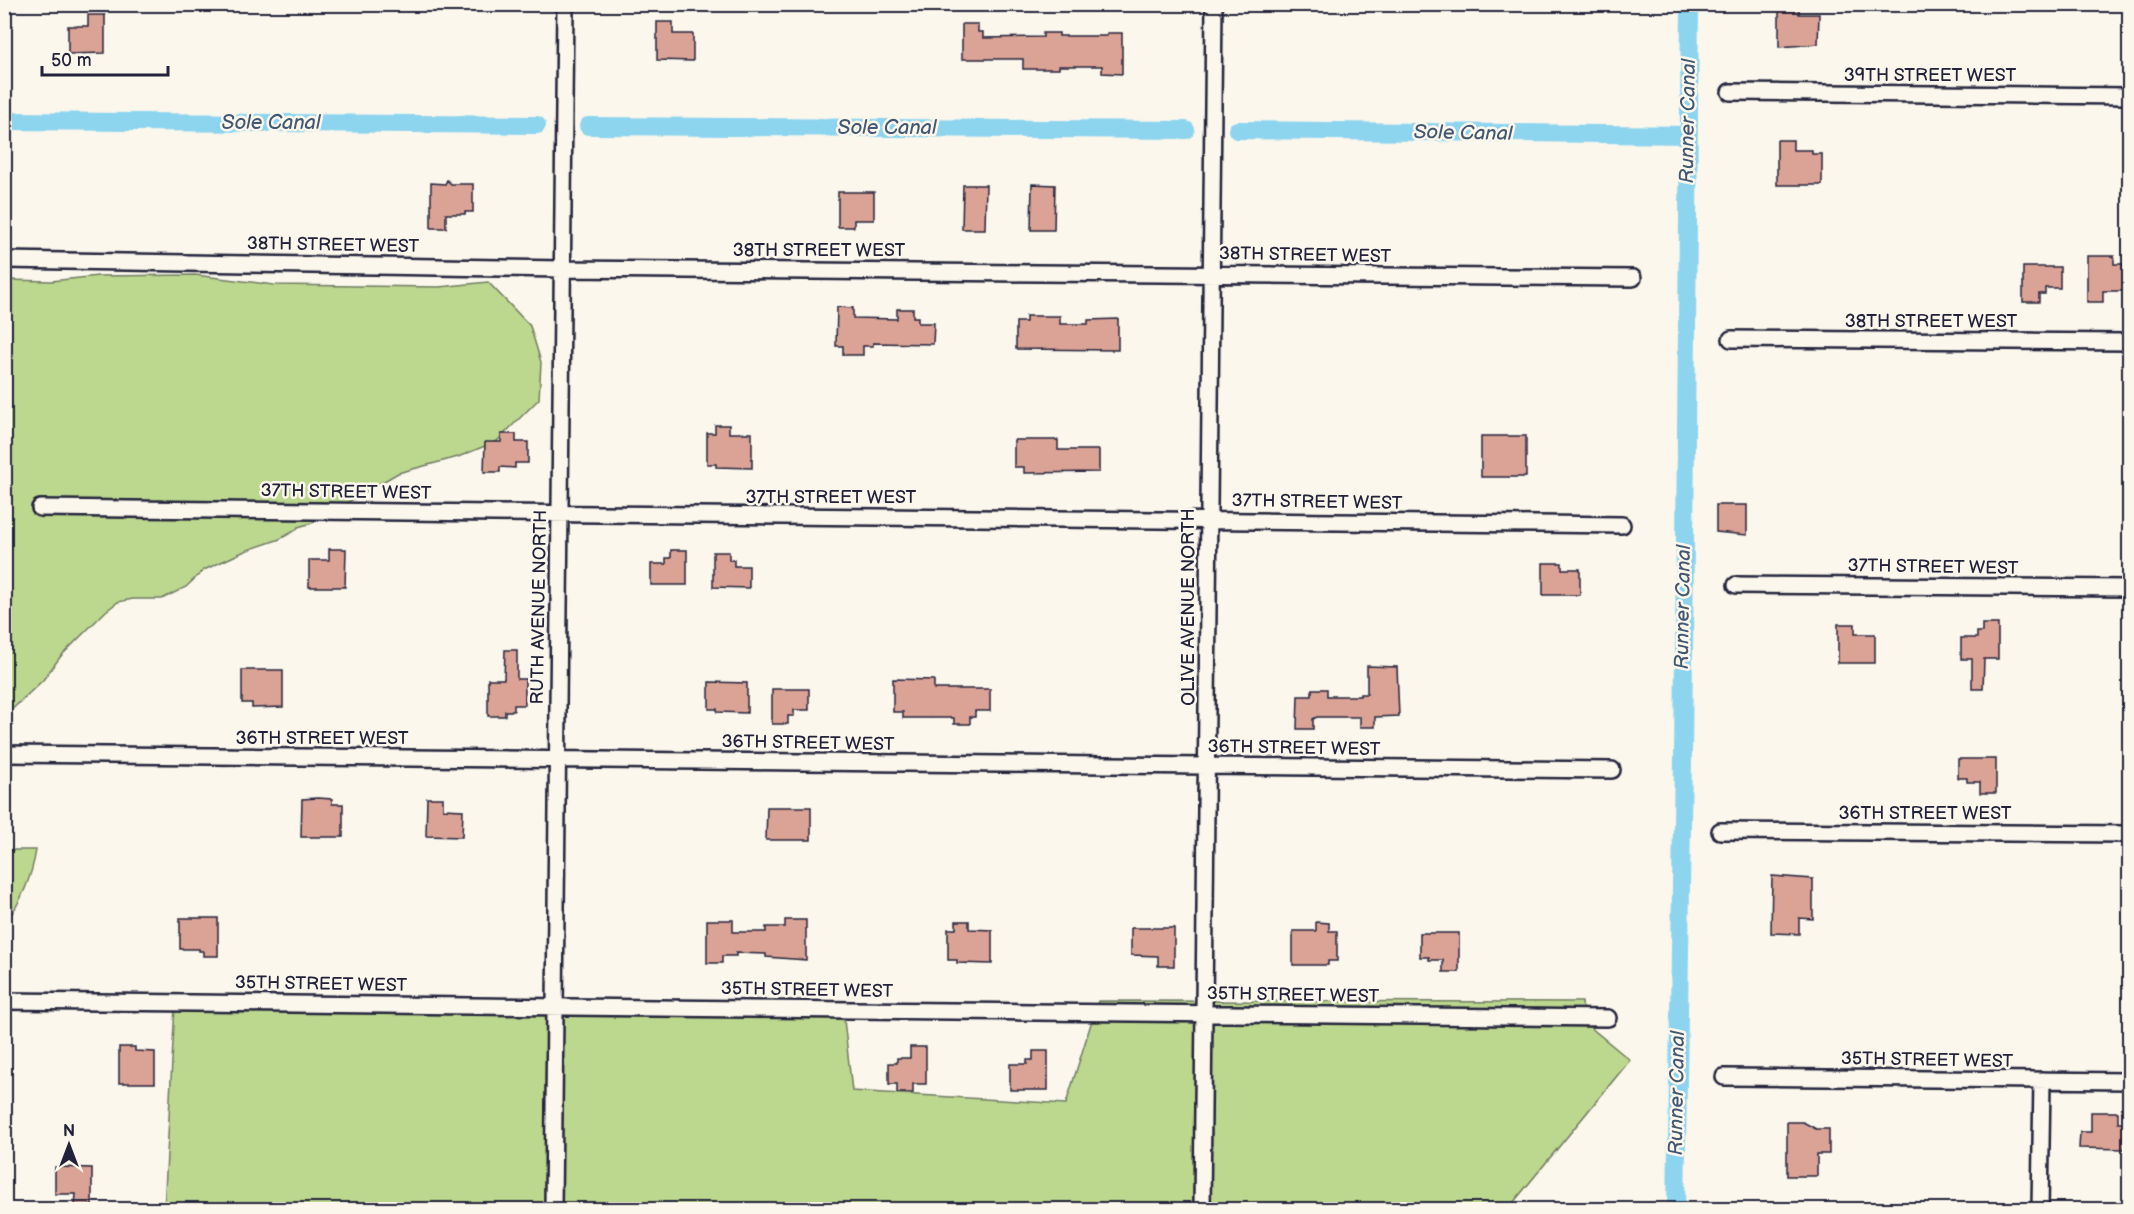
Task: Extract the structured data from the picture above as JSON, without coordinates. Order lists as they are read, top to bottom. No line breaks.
{"streets":{"street":["39TH STREET WEST","38TH STREET WEST","37TH STREET WEST","RUTH AVENUE NORTH","OLIVE AVENUE NORTH","36TH STREET WEST","35TH STREET WEST"]},"crossings":[["38TH STREET WEST","RUTH AVENUE NORTH"],["38TH STREET WEST","OLIVE AVENUE NORTH"],["37TH STREET WEST","RUTH AVENUE NORTH"],["37TH STREET WEST","OLIVE AVENUE NORTH"],["RUTH AVENUE NORTH","36TH STREET WEST"],["RUTH AVENUE NORTH","35TH STREET WEST"],["OLIVE AVENUE NORTH","36TH STREET WEST"],["OLIVE AVENUE NORTH","35TH STREET WEST"]],"water":["Runner Canal","Sole Canal"],"scale_bar":"50 m","north":"top"}
